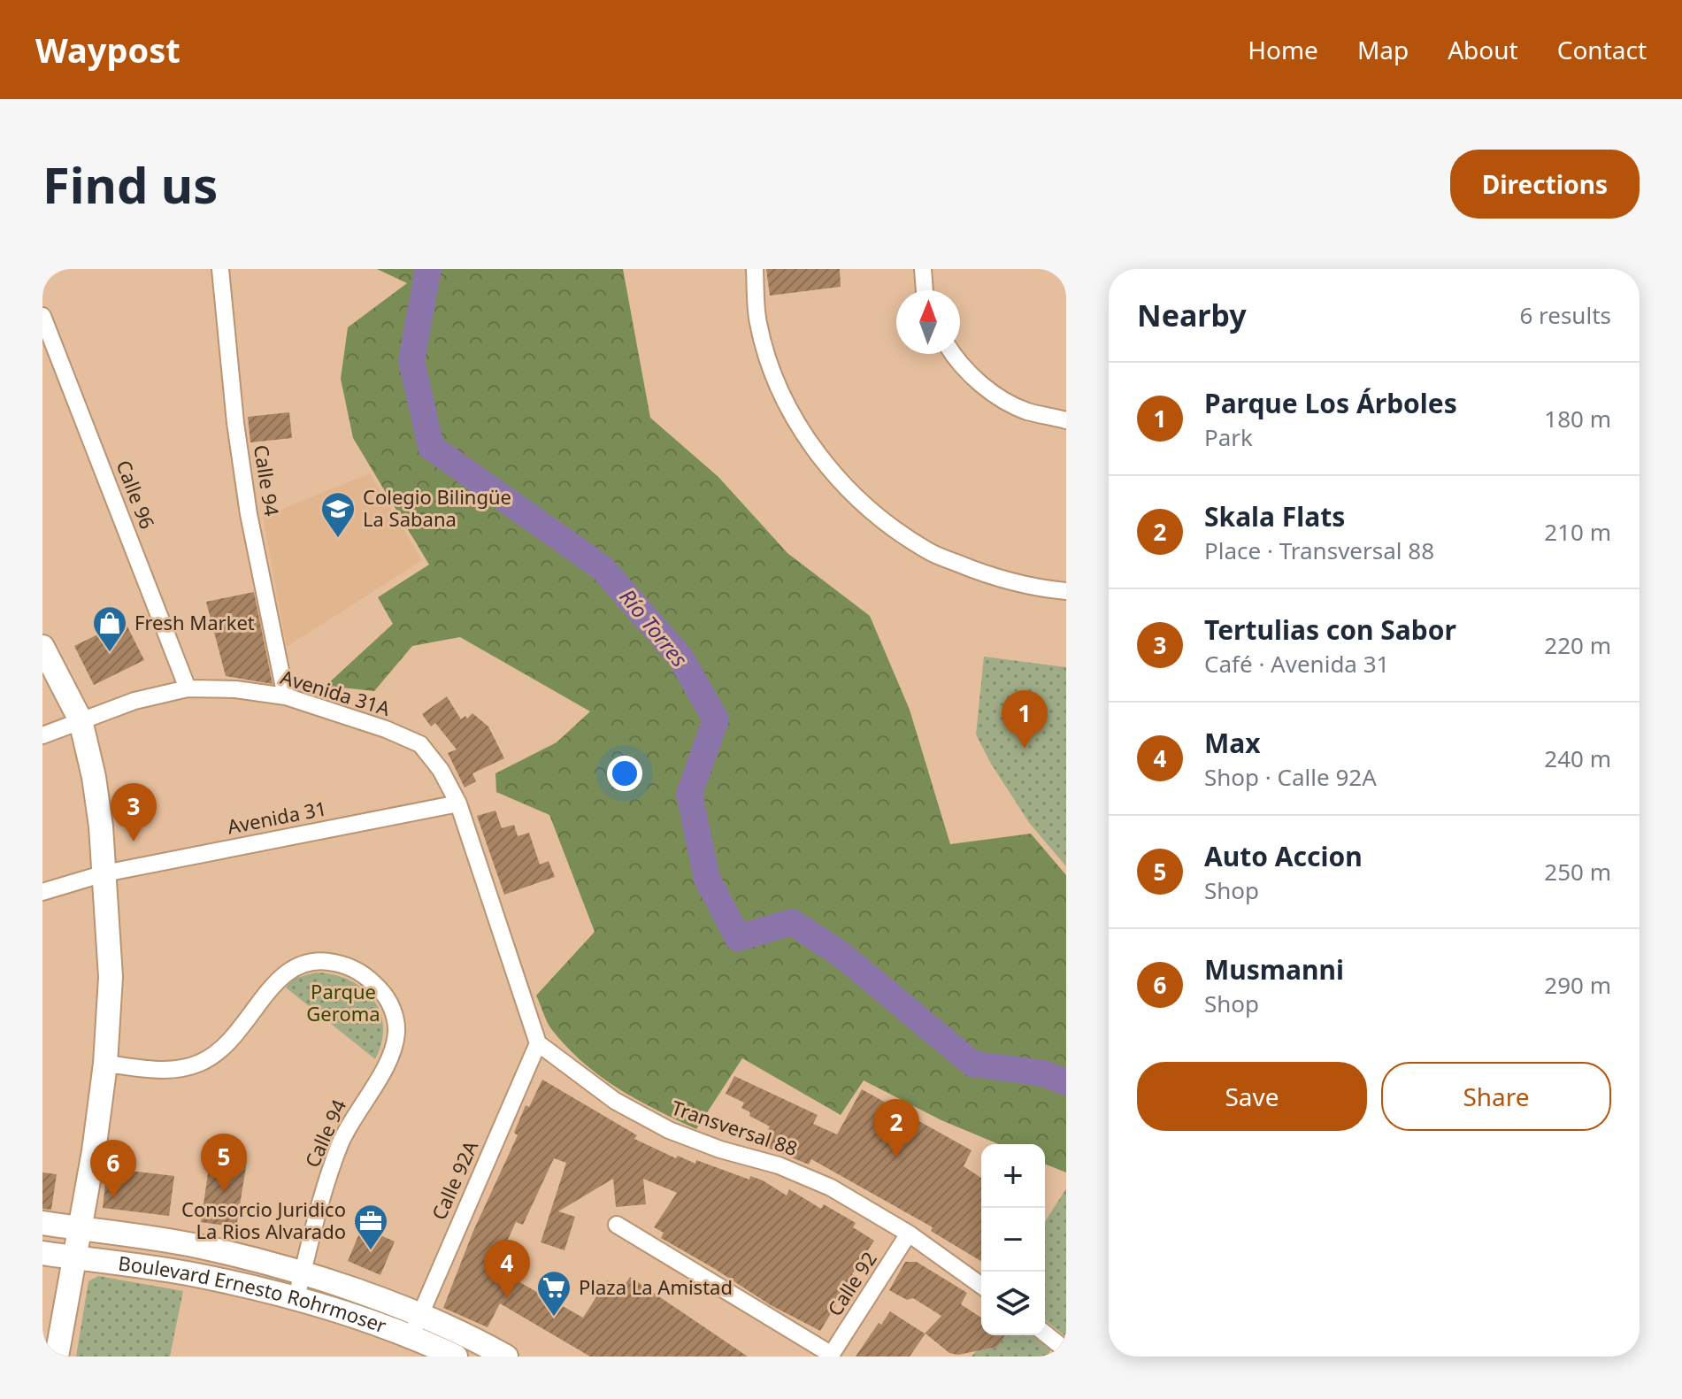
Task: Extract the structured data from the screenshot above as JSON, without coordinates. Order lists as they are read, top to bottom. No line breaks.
{"streets":{"main road":["Boulevard Ernesto Rohrmoser"],"street":["Calle 94","Calle 96","Avenida 31A","Avenida 31","Transversal 88","Calle 92A","Calle 92"]},"crossings":[["Calle 94","Avenida 31A"],["Calle 94","Boulevard Ernesto Rohrmoser"],["Calle 96","Avenida 31A"],["Avenida 31A","Avenida 31"],["Transversal 88","Calle 92A"],["Transversal 88","Calle 92"],["Calle 92A","Boulevard Ernesto Rohrmoser"]],"water":["Río Torres"],"parks":["Parque Geroma"],"places":{"school or university":["Colegio Bilingüe La Sabana"],"shop":["Fresh Market"],"office":["Consorcio Juridico La Rios Alvarado"],"supermarket":["Plaza La Amistad"]},"north":"top","page":{"header":"Waypost","nav":["Home","Map","About","Contact"],"buttons":["Directions",["Save","Share"]],"title":"Find us","heading":["Nearby","6 results"],"list":[{"mark":"1","name":"Parque Los Árboles","note":"Park","value":"180 m"},{"mark":"2","name":"Skala Flats","note":"Place · Transversal 88","value":"210 m"},{"mark":"3","name":"Tertulias con Sabor","note":"Café · Avenida 31","value":"220 m"},{"mark":"4","name":"Max","note":"Shop · Calle 92A","value":"240 m"},{"mark":"5","name":"Auto Accion","note":"Shop","value":"250 m"},{"mark":"6","name":"Musmanni","note":"Shop","value":"290 m"}],"pins":["1","3","2","5","6","4"],"map_buttons":["+","−"]}}
